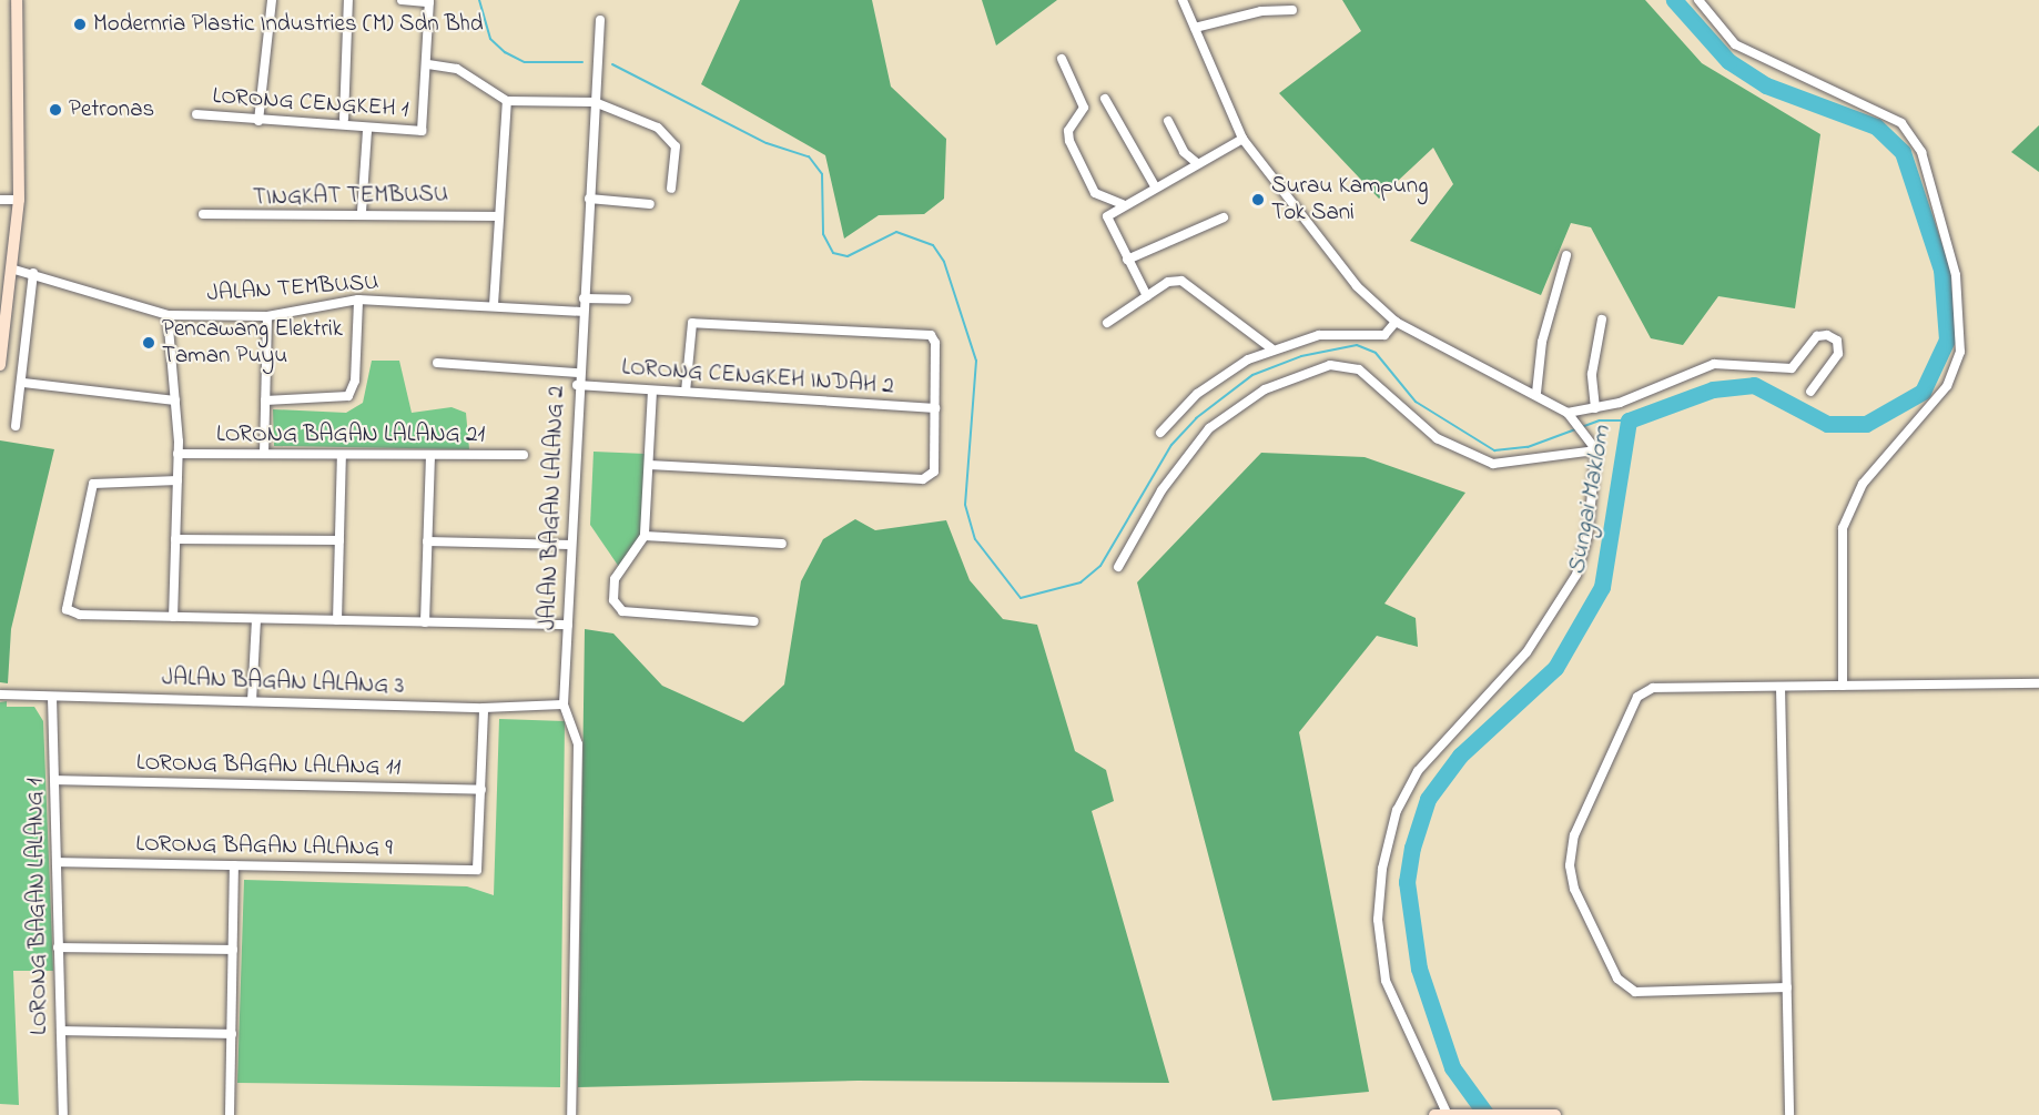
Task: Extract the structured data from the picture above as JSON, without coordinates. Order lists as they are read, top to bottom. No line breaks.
{"streets":{"street":["LORONG CENGKEH 1","TINGKAT TEMBUSU","JALAN TEMBUSU","LORONG CENGKEH INDAH 2","LORONG BAGAN LALANG 21","JALAN BAGAN LALANG 2","JALAN BAGAN LALANG 3","LORONG BAGAN LALANG 11","LORONG BAGAN LALANG 9","LORONG BAGAN LALANG 1"]},"crossings":[["JALAN TEMBUSU","JALAN BAGAN LALANG 2"],["LORONG CENGKEH INDAH 2","JALAN BAGAN LALANG 2"],["JALAN BAGAN LALANG 2","JALAN BAGAN LALANG 3"],["JALAN BAGAN LALANG 3","LORONG BAGAN LALANG 1"],["LORONG BAGAN LALANG 11","LORONG BAGAN LALANG 9"],["LORONG BAGAN LALANG 11","LORONG BAGAN LALANG 1"],["LORONG BAGAN LALANG 9","LORONG BAGAN LALANG 1"]],"water":["Sungai Maklom"],"places":["Modernria Plastic Industries (M) Sdn Bhd","Petronas","Surau Kampung Tok Sani","Pencawang Elektrik Taman Puyu"]}
